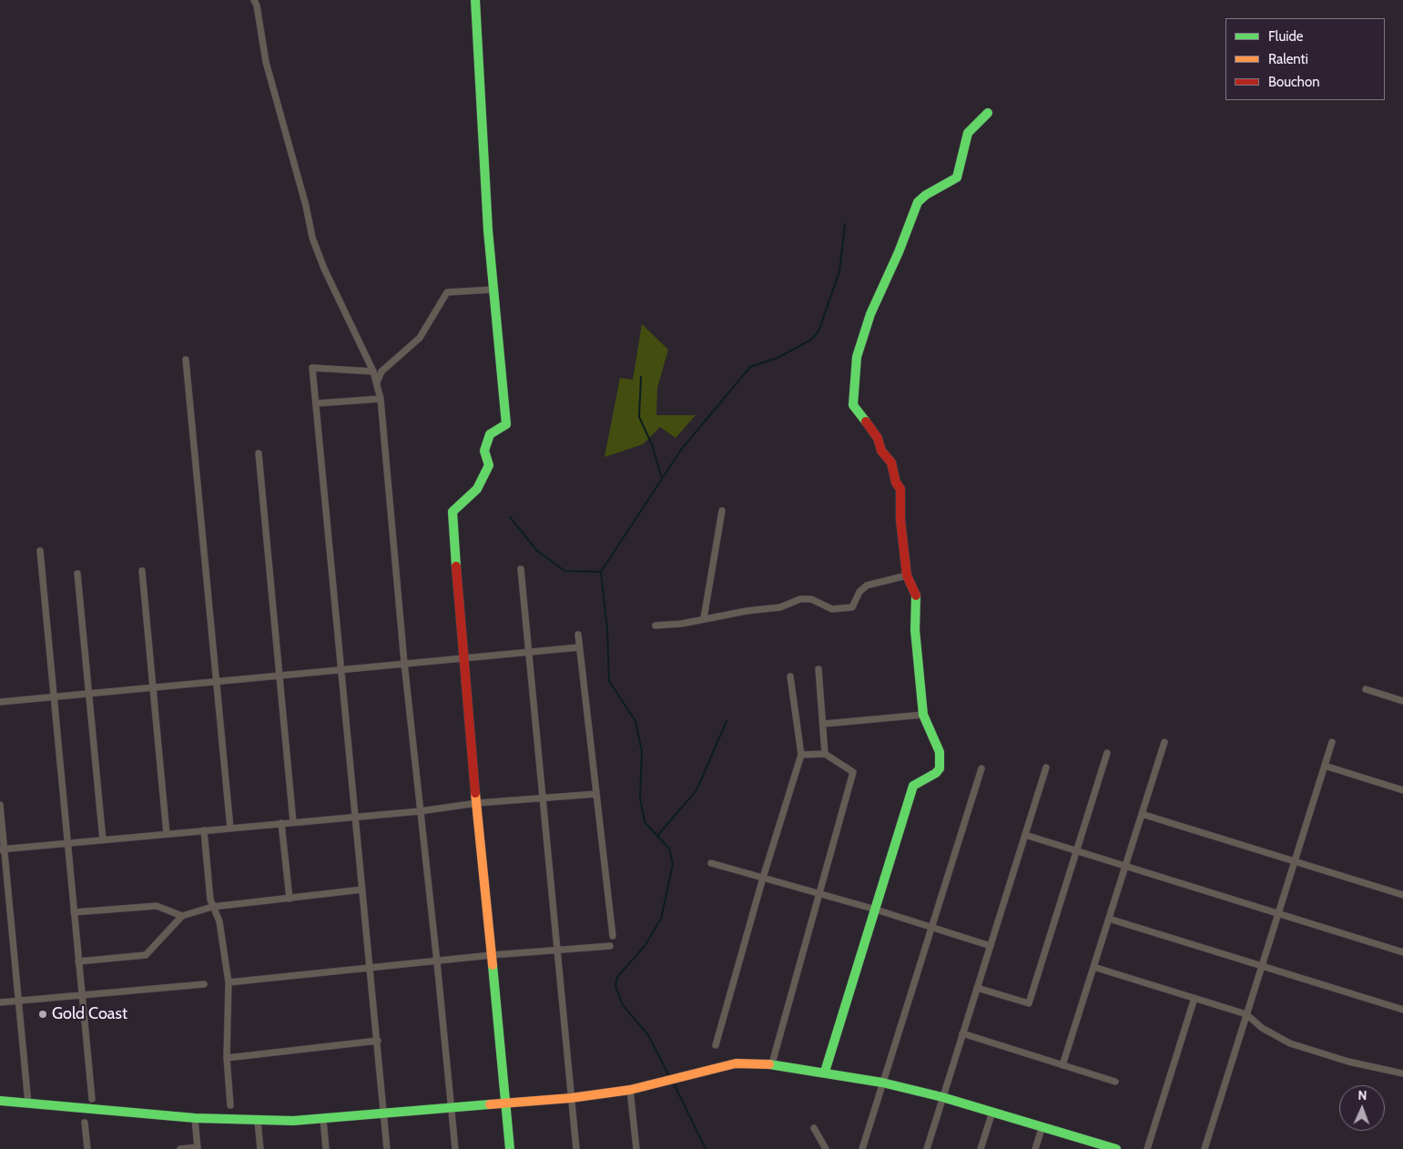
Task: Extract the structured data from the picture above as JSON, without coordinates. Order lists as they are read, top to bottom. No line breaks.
{"places":["Gold Coast"],"legend":["Fluide","Ralenti","Bouchon"],"north":"top"}
